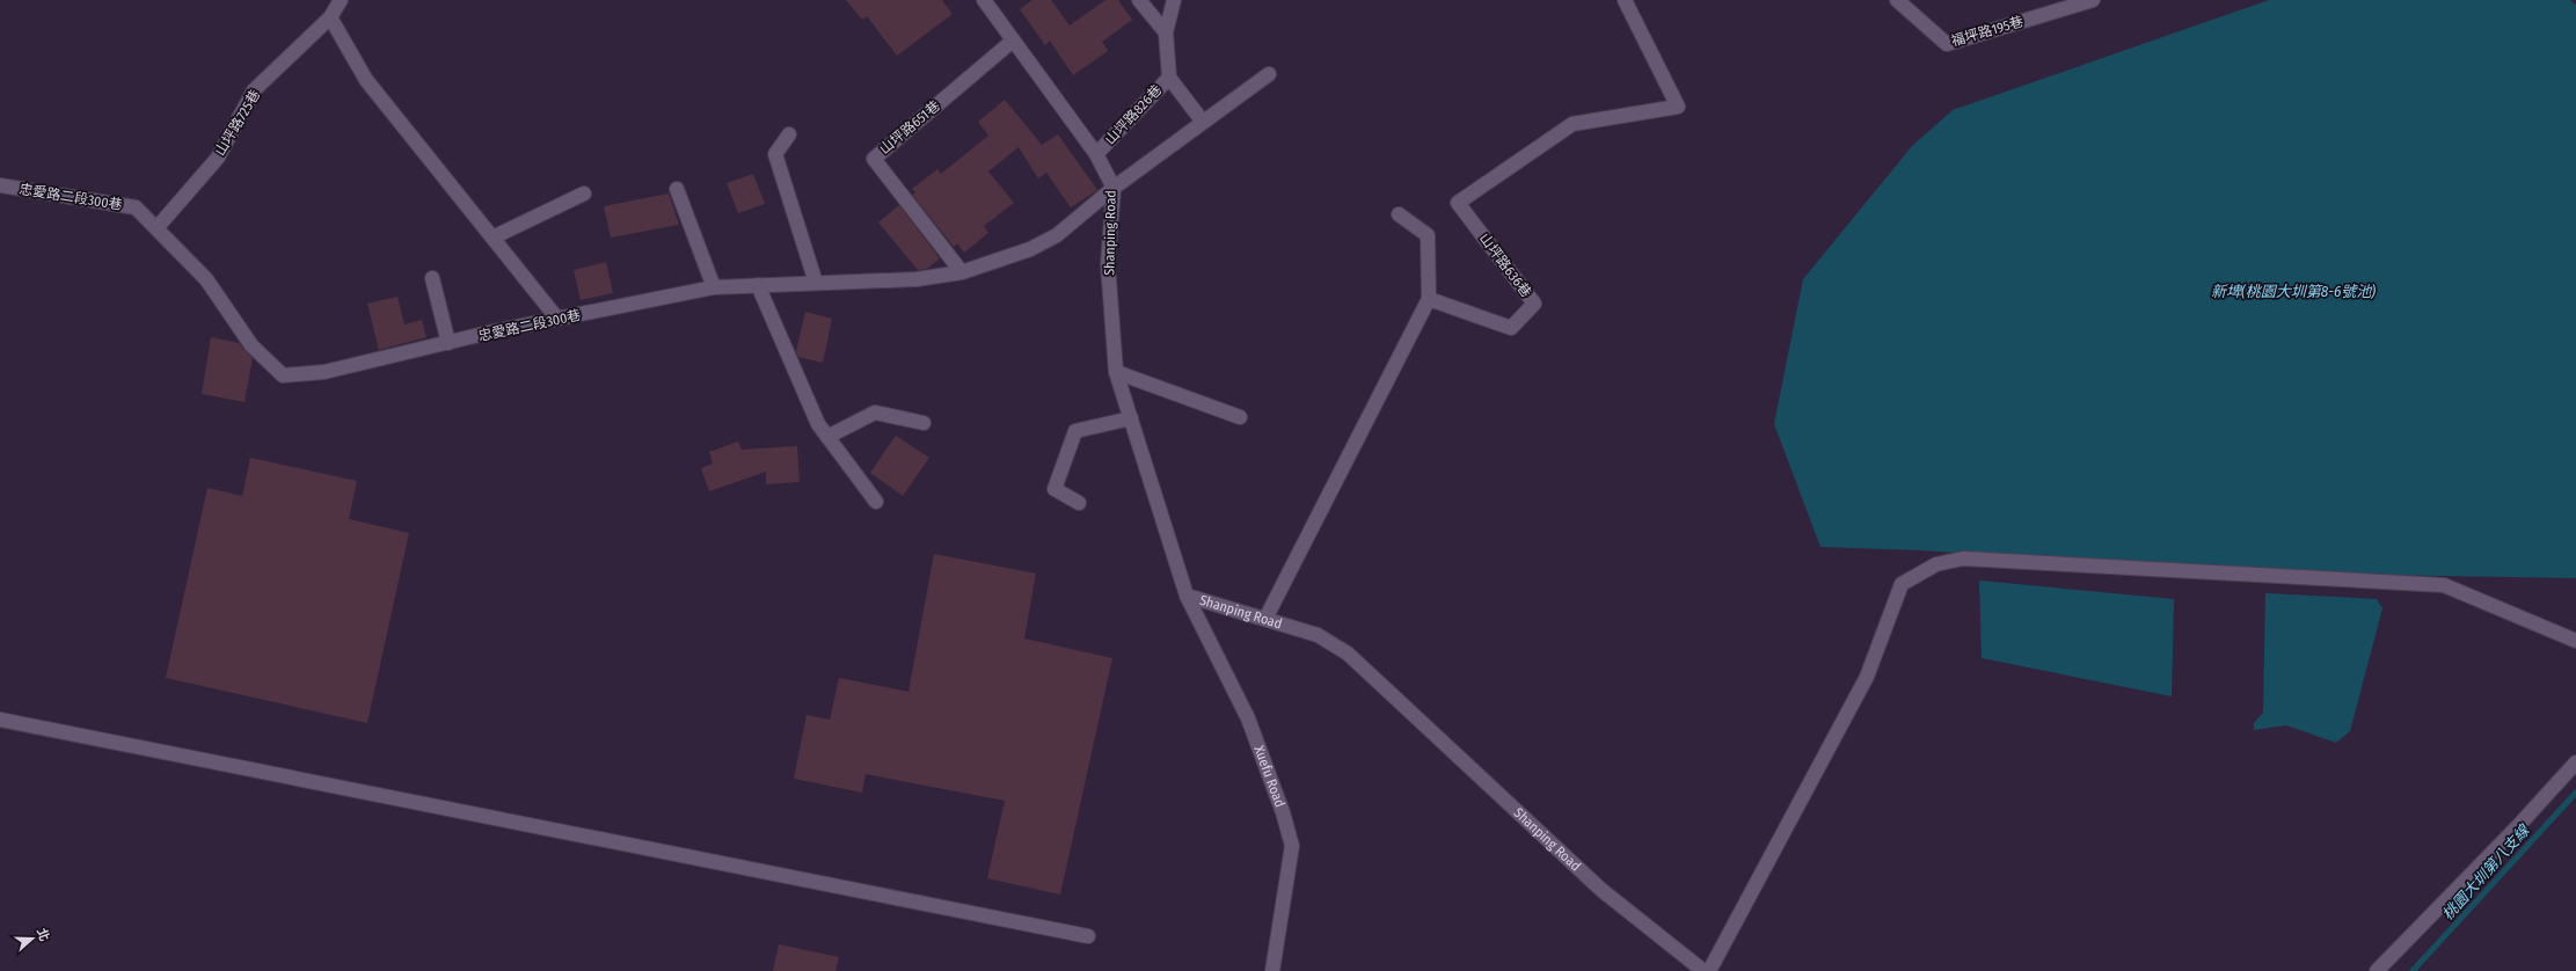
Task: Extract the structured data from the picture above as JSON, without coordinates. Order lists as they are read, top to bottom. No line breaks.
{"streets":{"street":["福坪路195巷","山坪路826巷","山坪路725巷","山坪路651巷","忠愛路二段300巷","Shanping Road","山坪路636巷","Xuefu Road"]},"crossings":[["山坪路826巷","Shanping Road"],["山坪路725巷","忠愛路二段300巷"],["山坪路651巷","忠愛路二段300巷"],["山坪路651巷","Shanping Road"],["忠愛路二段300巷","Shanping Road"],["Shanping Road","Xuefu Road"]],"water":["新埤(桃園大圳第8-6號池)","桃園大圳第八支線"],"north":"right"}
